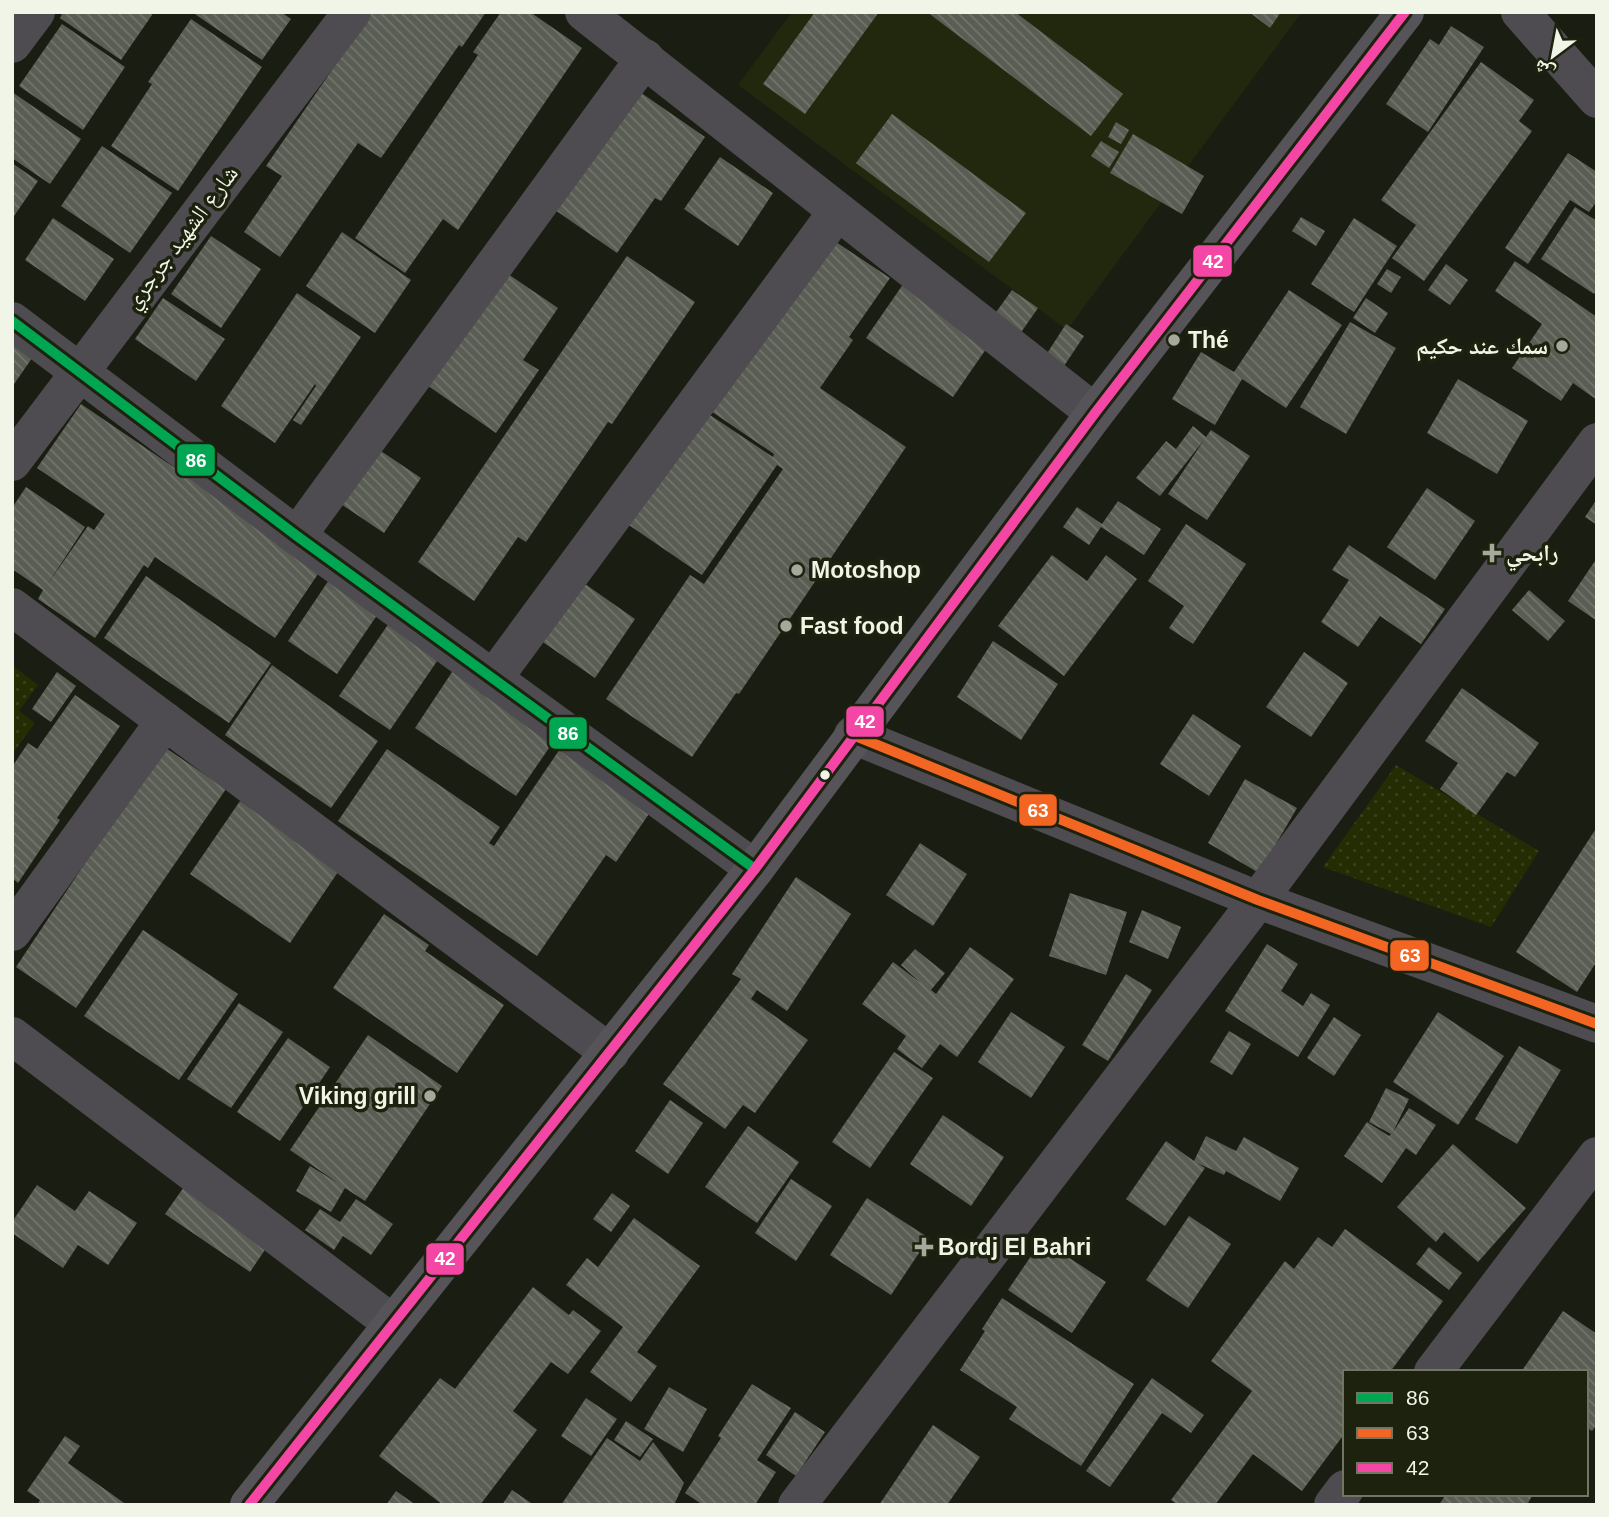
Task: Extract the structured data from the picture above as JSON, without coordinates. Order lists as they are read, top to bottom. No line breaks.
{"streets":{"street":["شارع الشهيد جرجري"]},"places":{"other":["Thé","سمك عند حكيم","Motoshop","Fast food","Viking grill"],"health":["رابحي","Bordj El Bahri"]},"lines":["transit line 42","transit line 86","transit line 63"],"legend":["86","63","42"],"north":"bottom left"}
